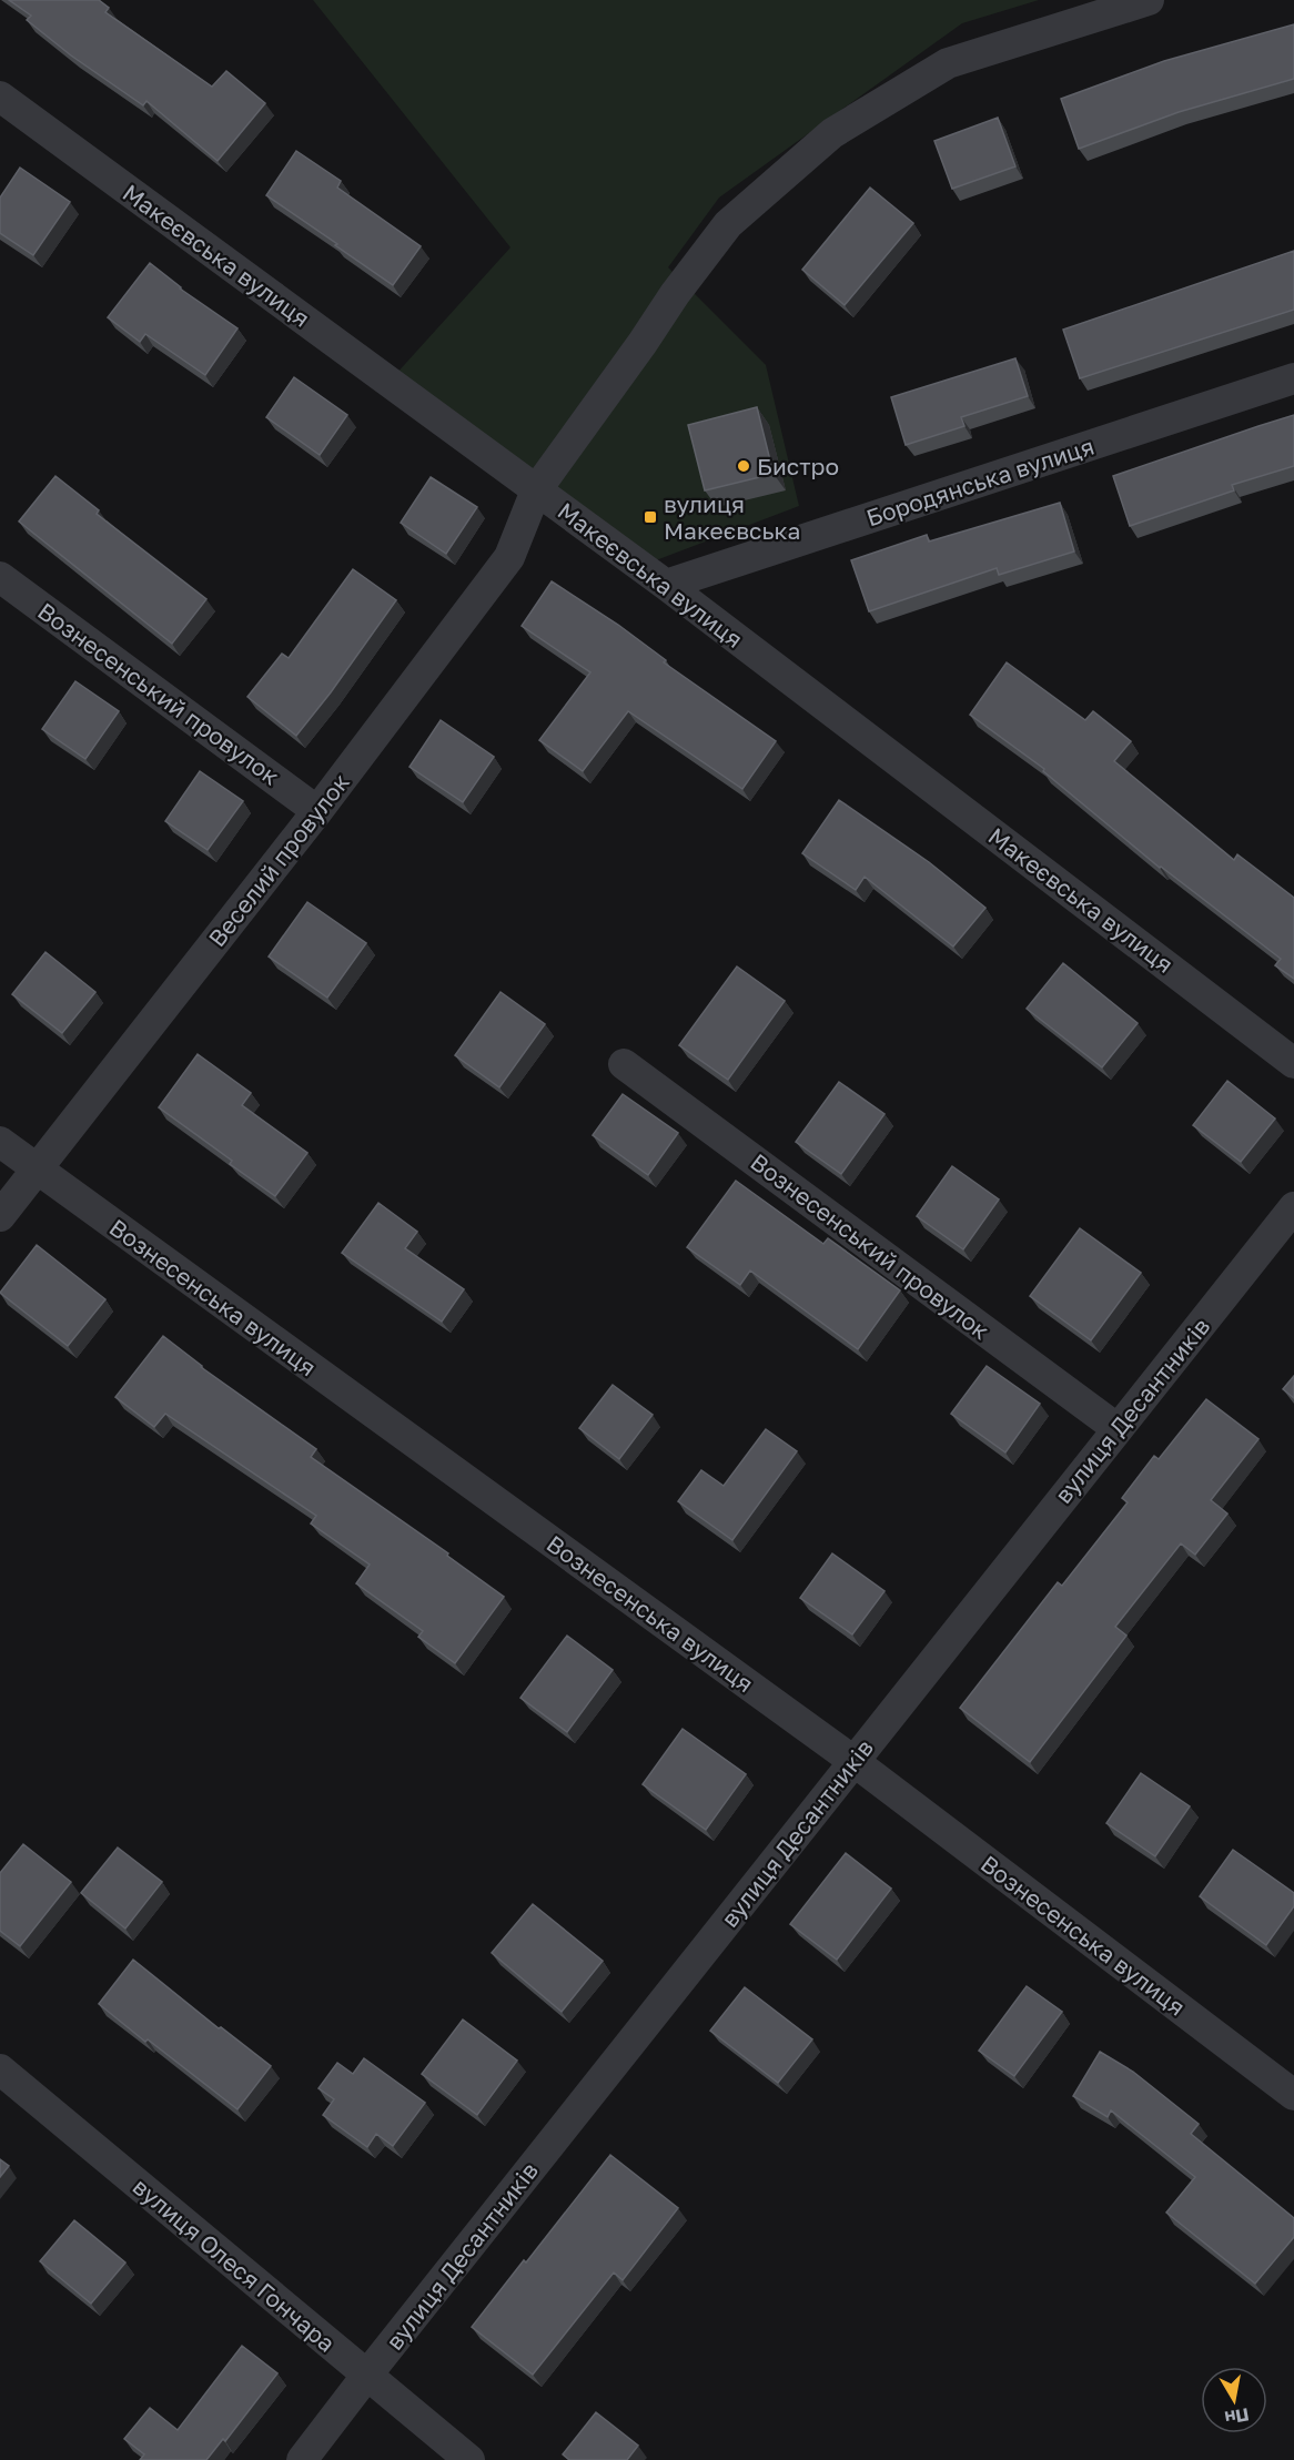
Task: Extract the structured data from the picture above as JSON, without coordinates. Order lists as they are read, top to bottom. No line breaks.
{"streets":{"street":["Макеєвська вулиця","Бородянська вулиця","Вознесенський провулок","Веселий провулок","Вознесенська вулиця","вулиця Десантників","вулиця Олеся Гончара"]},"crossings":[["Макеєвська вулиця","Бородянська вулиця"],["Макеєвська вулиця","Веселий провулок"],["Вознесенський провулок","Веселий провулок"],["Вознесенський провулок","вулиця Десантників"],["Веселий провулок","Вознесенська вулиця"],["Вознесенська вулиця","вулиця Десантників"],["вулиця Десантників","вулиця Олеся Гончара"]],"places":{"other":["Бистро"],"transit":["вулиця Макеєвська"]},"north":"bottom"}
